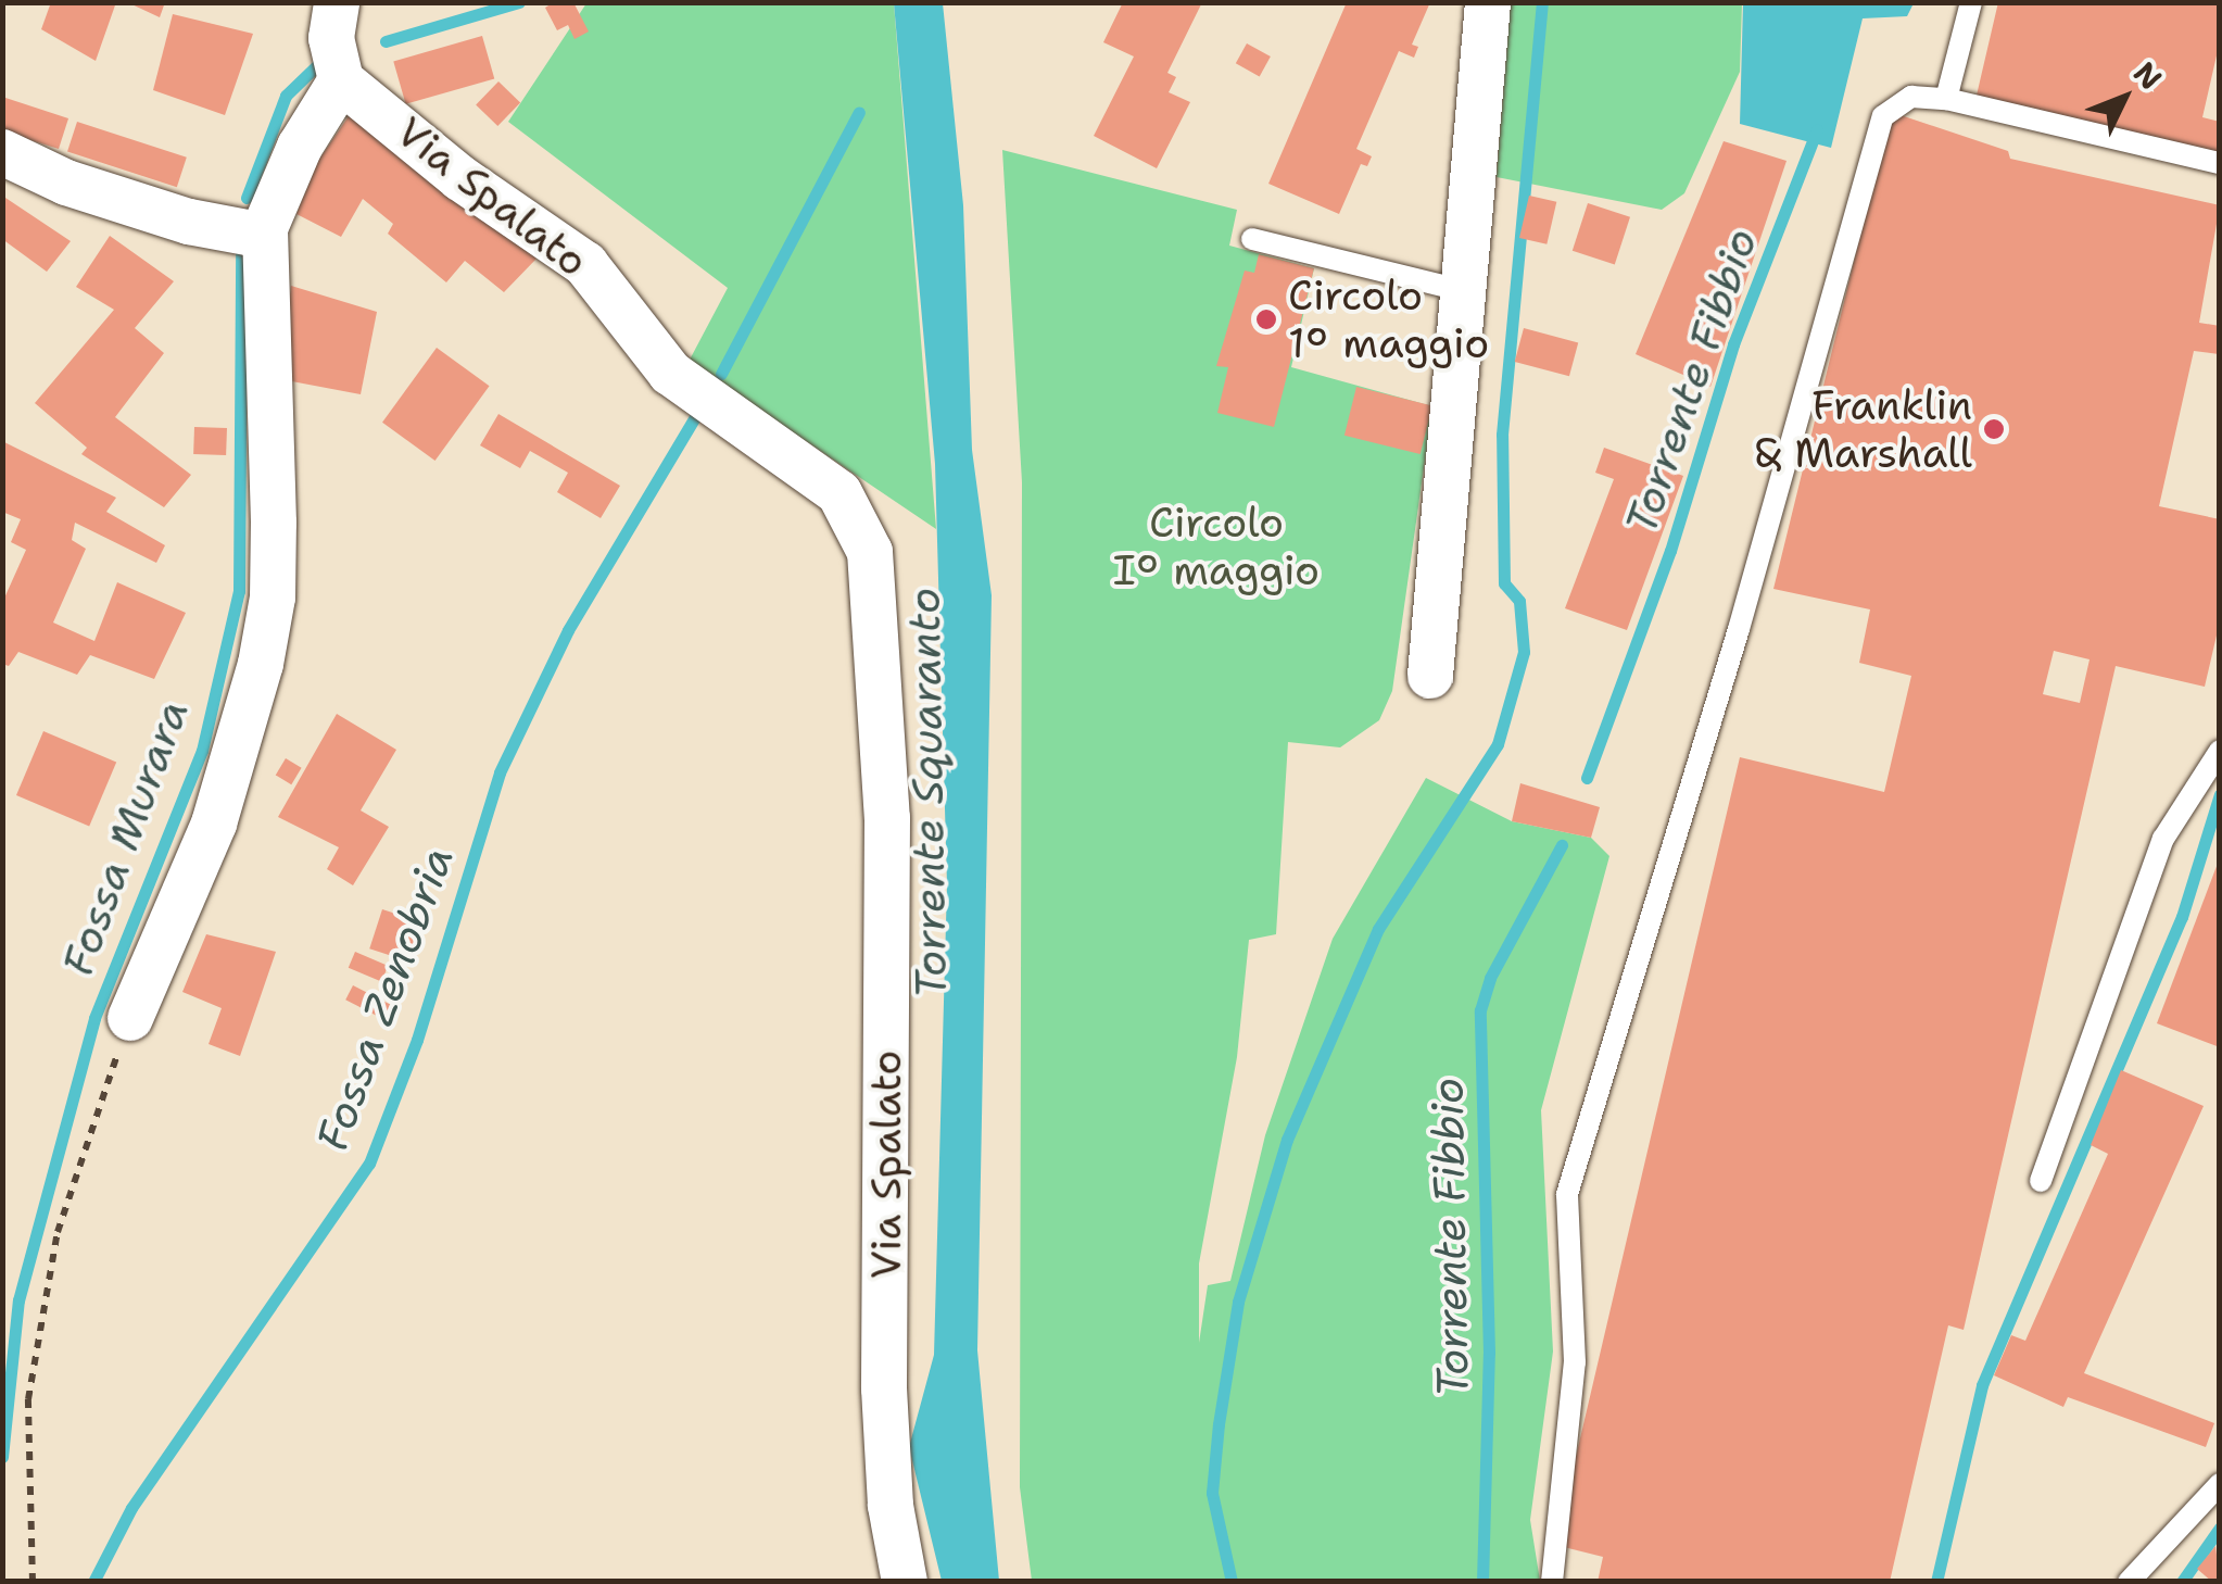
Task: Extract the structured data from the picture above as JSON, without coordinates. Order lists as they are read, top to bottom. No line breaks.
{"streets":{"street":["Via Spalato"]},"water":["Torrente Fibbio","Torrente Squaranto","Fossa Murara","Fossa Zenobria"],"parks":["Circolo I° maggio"],"places":["Circolo 1° maggio","Franklin & Marshall"],"north":"top right"}
